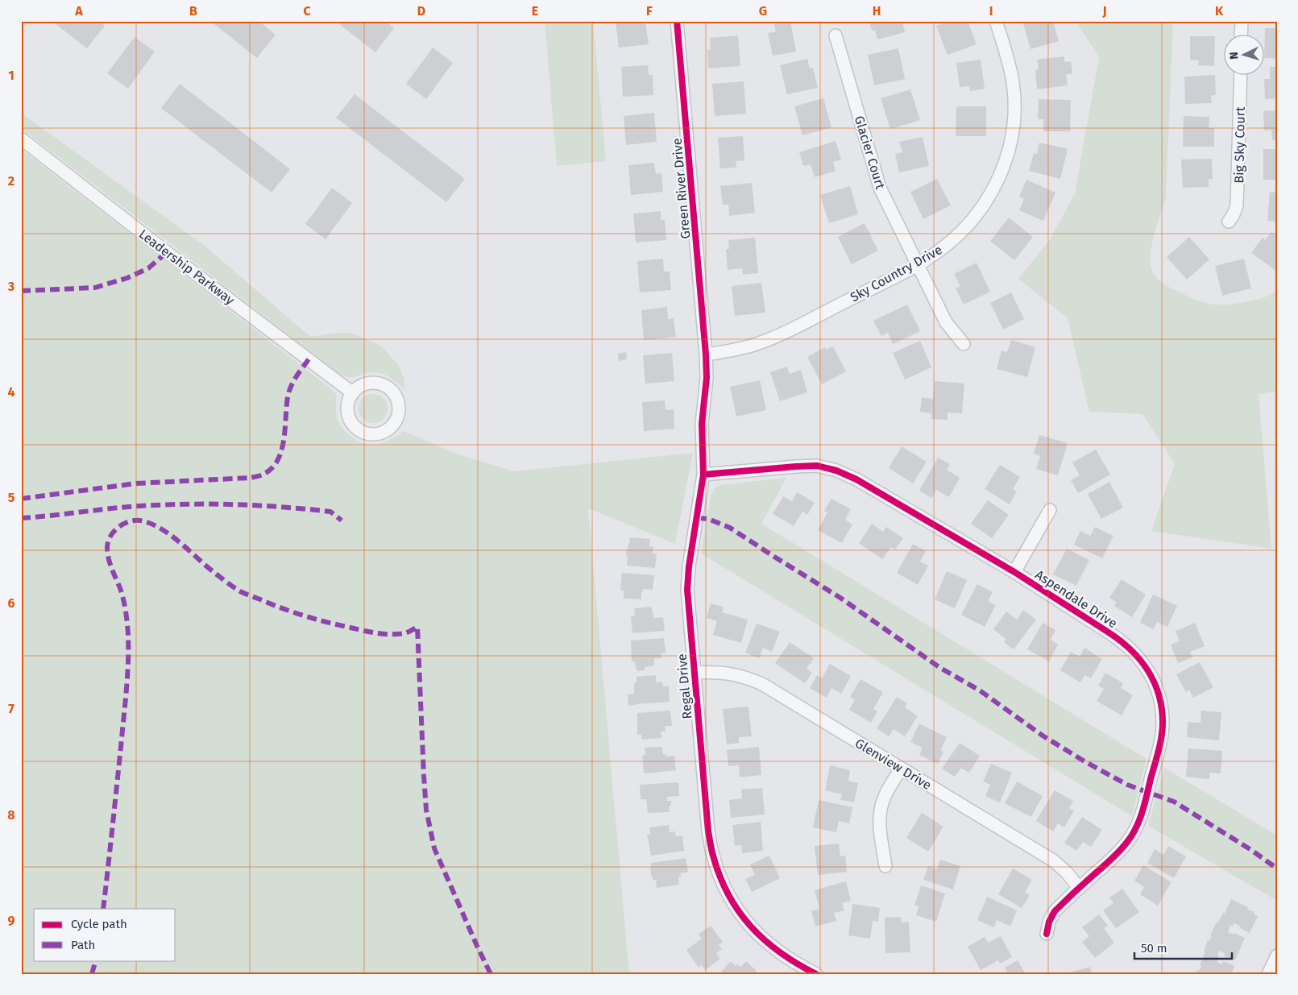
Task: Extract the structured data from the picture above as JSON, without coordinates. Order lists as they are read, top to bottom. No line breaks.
{"streets":{"street":["Big Sky Court","Glacier Court","Green River Drive","Leadership Parkway","Sky Country Drive","Aspendale Drive","Regal Drive","Glenview Drive"]},"crossings":[["Glacier Court","Sky Country Drive"],["Green River Drive","Sky Country Drive"],["Green River Drive","Regal Drive"],["Sky Country Drive","Regal Drive"],["Aspendale Drive","Regal Drive"],["Aspendale Drive","Glenview Drive"],["Regal Drive","Glenview Drive"]],"legend":["Cycle path","Path"],"scale_bar":"50 m","north":"left","grid":{"columns":["A","B","C","D","E","F","G","H","I","J","K"],"rows":["1","2","3","4","5","6","7","8","9"]}}
